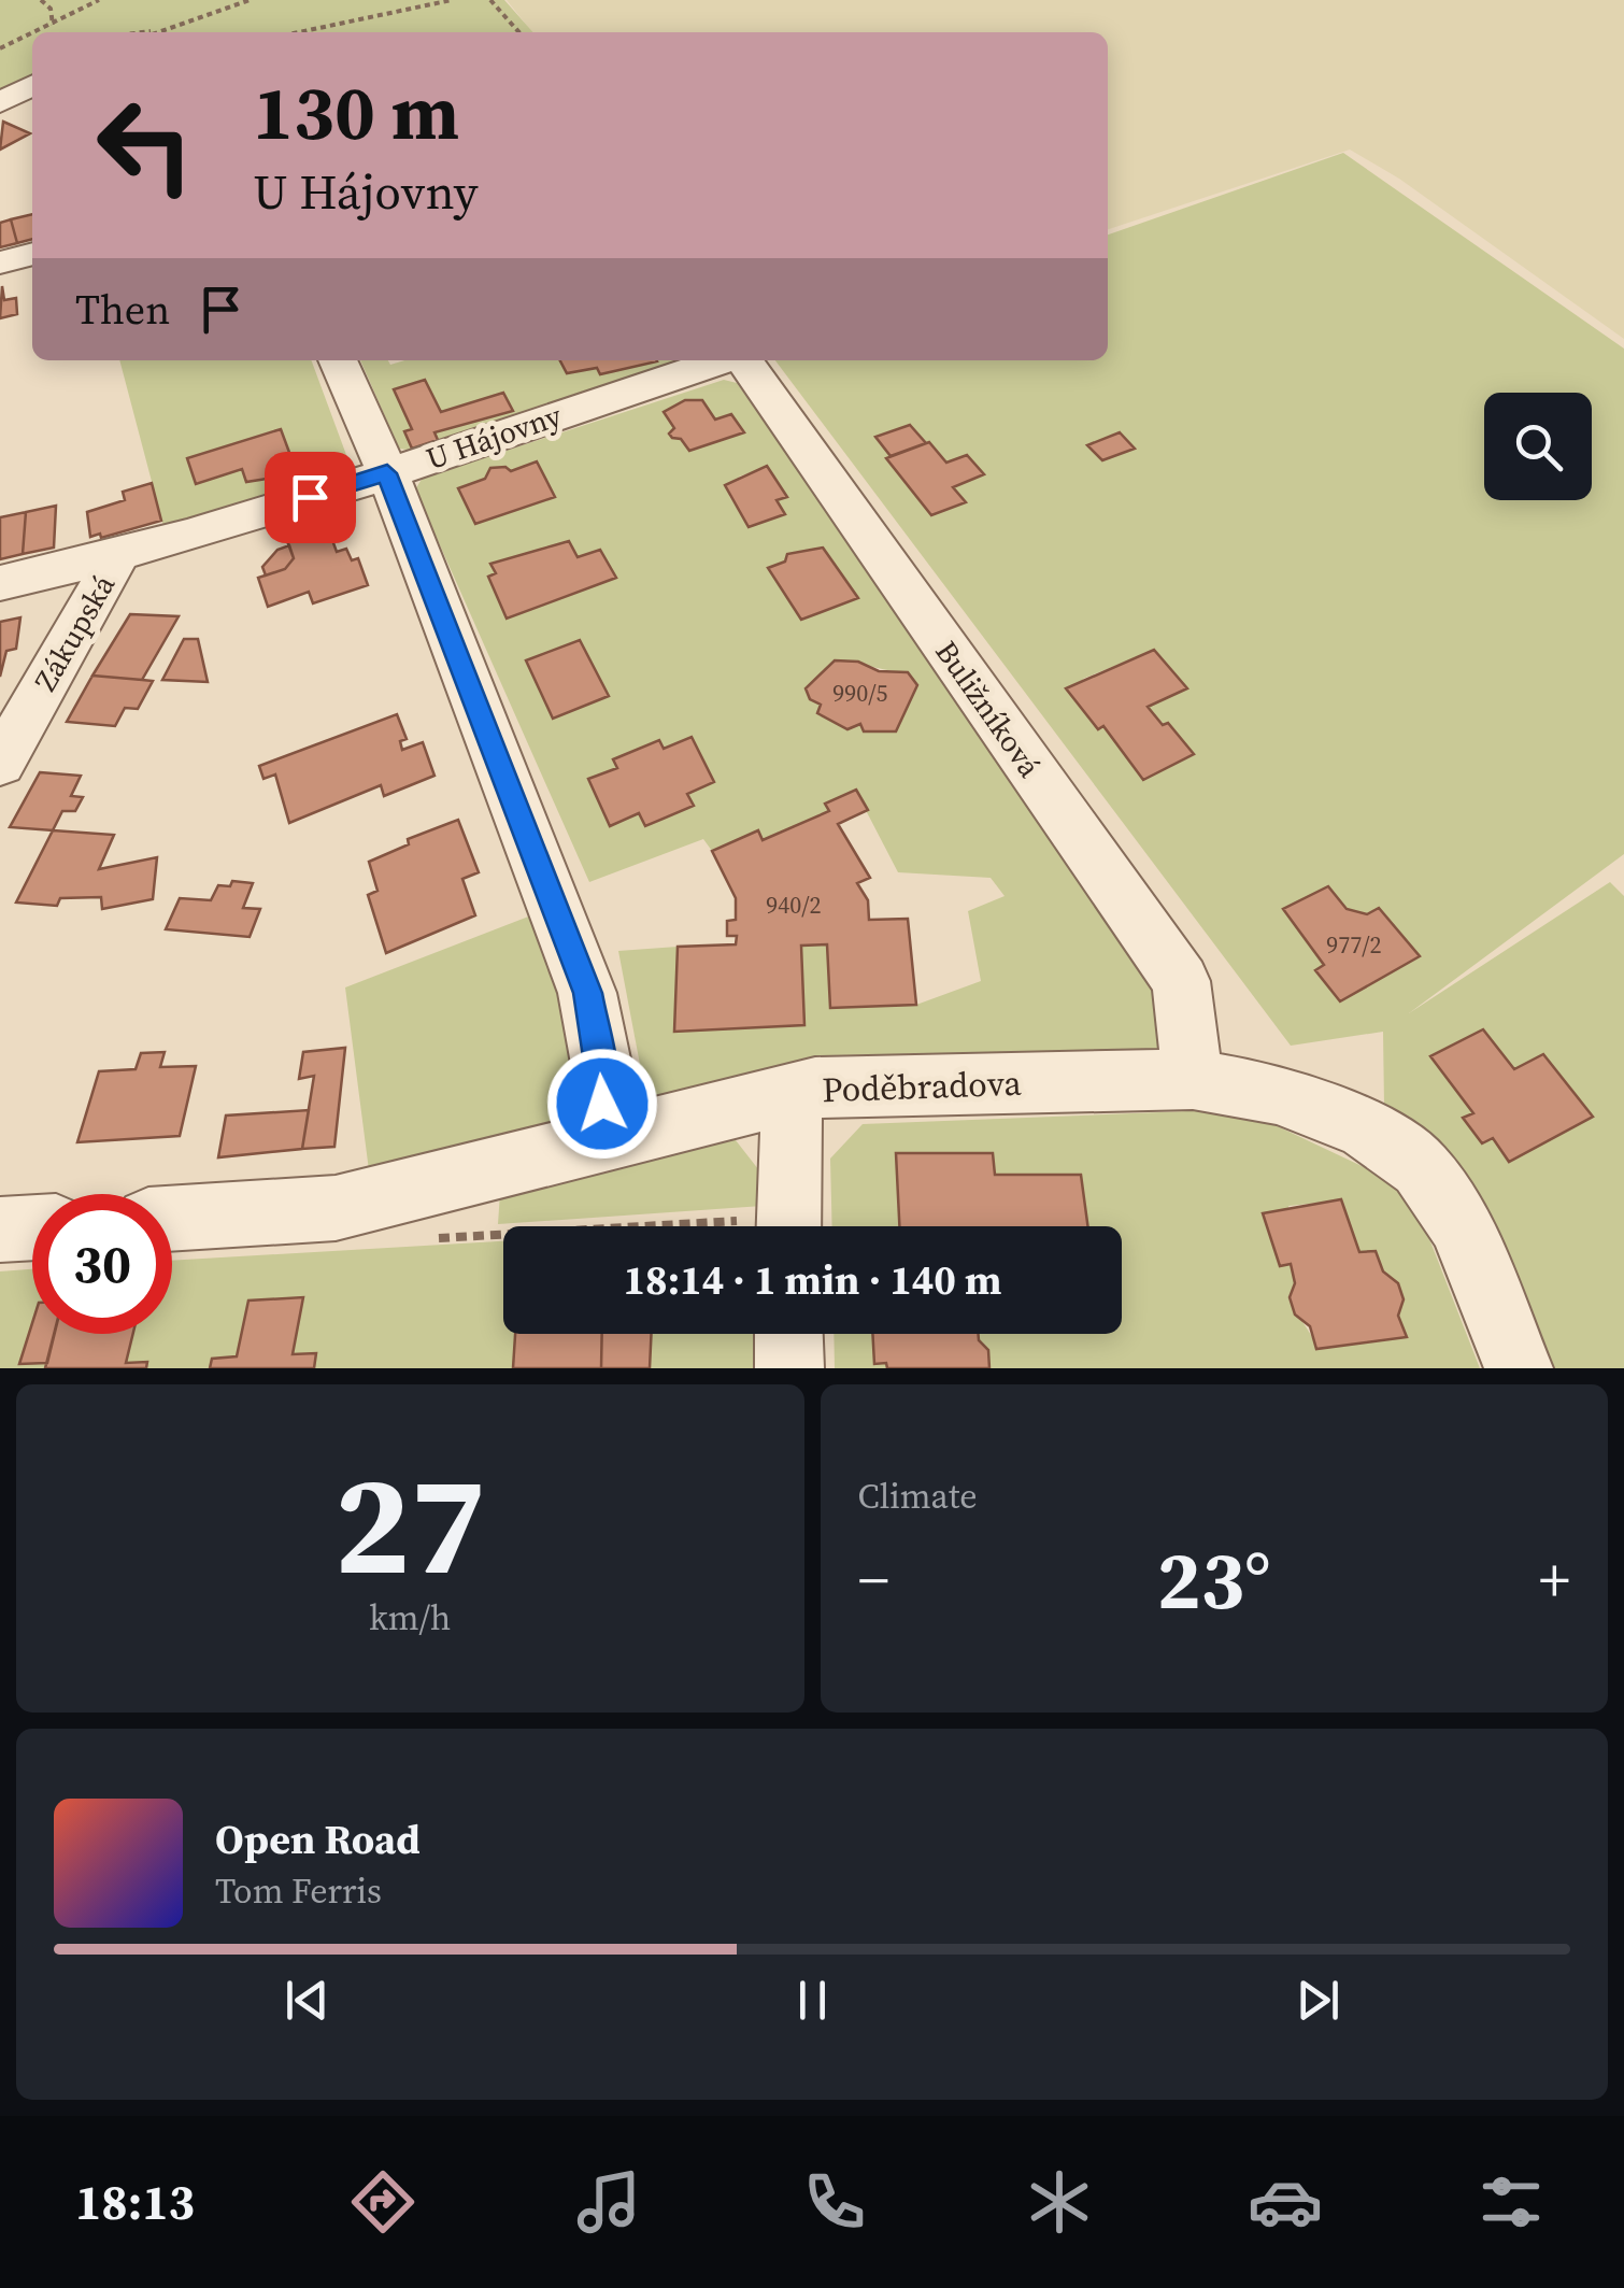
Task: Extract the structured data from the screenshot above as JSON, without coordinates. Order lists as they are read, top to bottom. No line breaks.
{"streets":{"street":["U Hájovny","Zákupská","Buližníková","Poděbradova"]},"crossings":[["U Hájovny","Zákupská"],["Buližníková","Poděbradova"]],"house_numbers":["990/5","940/2","977/2"],"page":{"turn":["130 m","U Hájovny"],"then":"Then","limit":"30","trip":"18:14 · 1 min · 140 m","tile":[["27","km/h"],"Climate"],"heat":["−","23°","+"],"song":["Open Road","Tom Ferris"],"tabs":"18:13"}}
